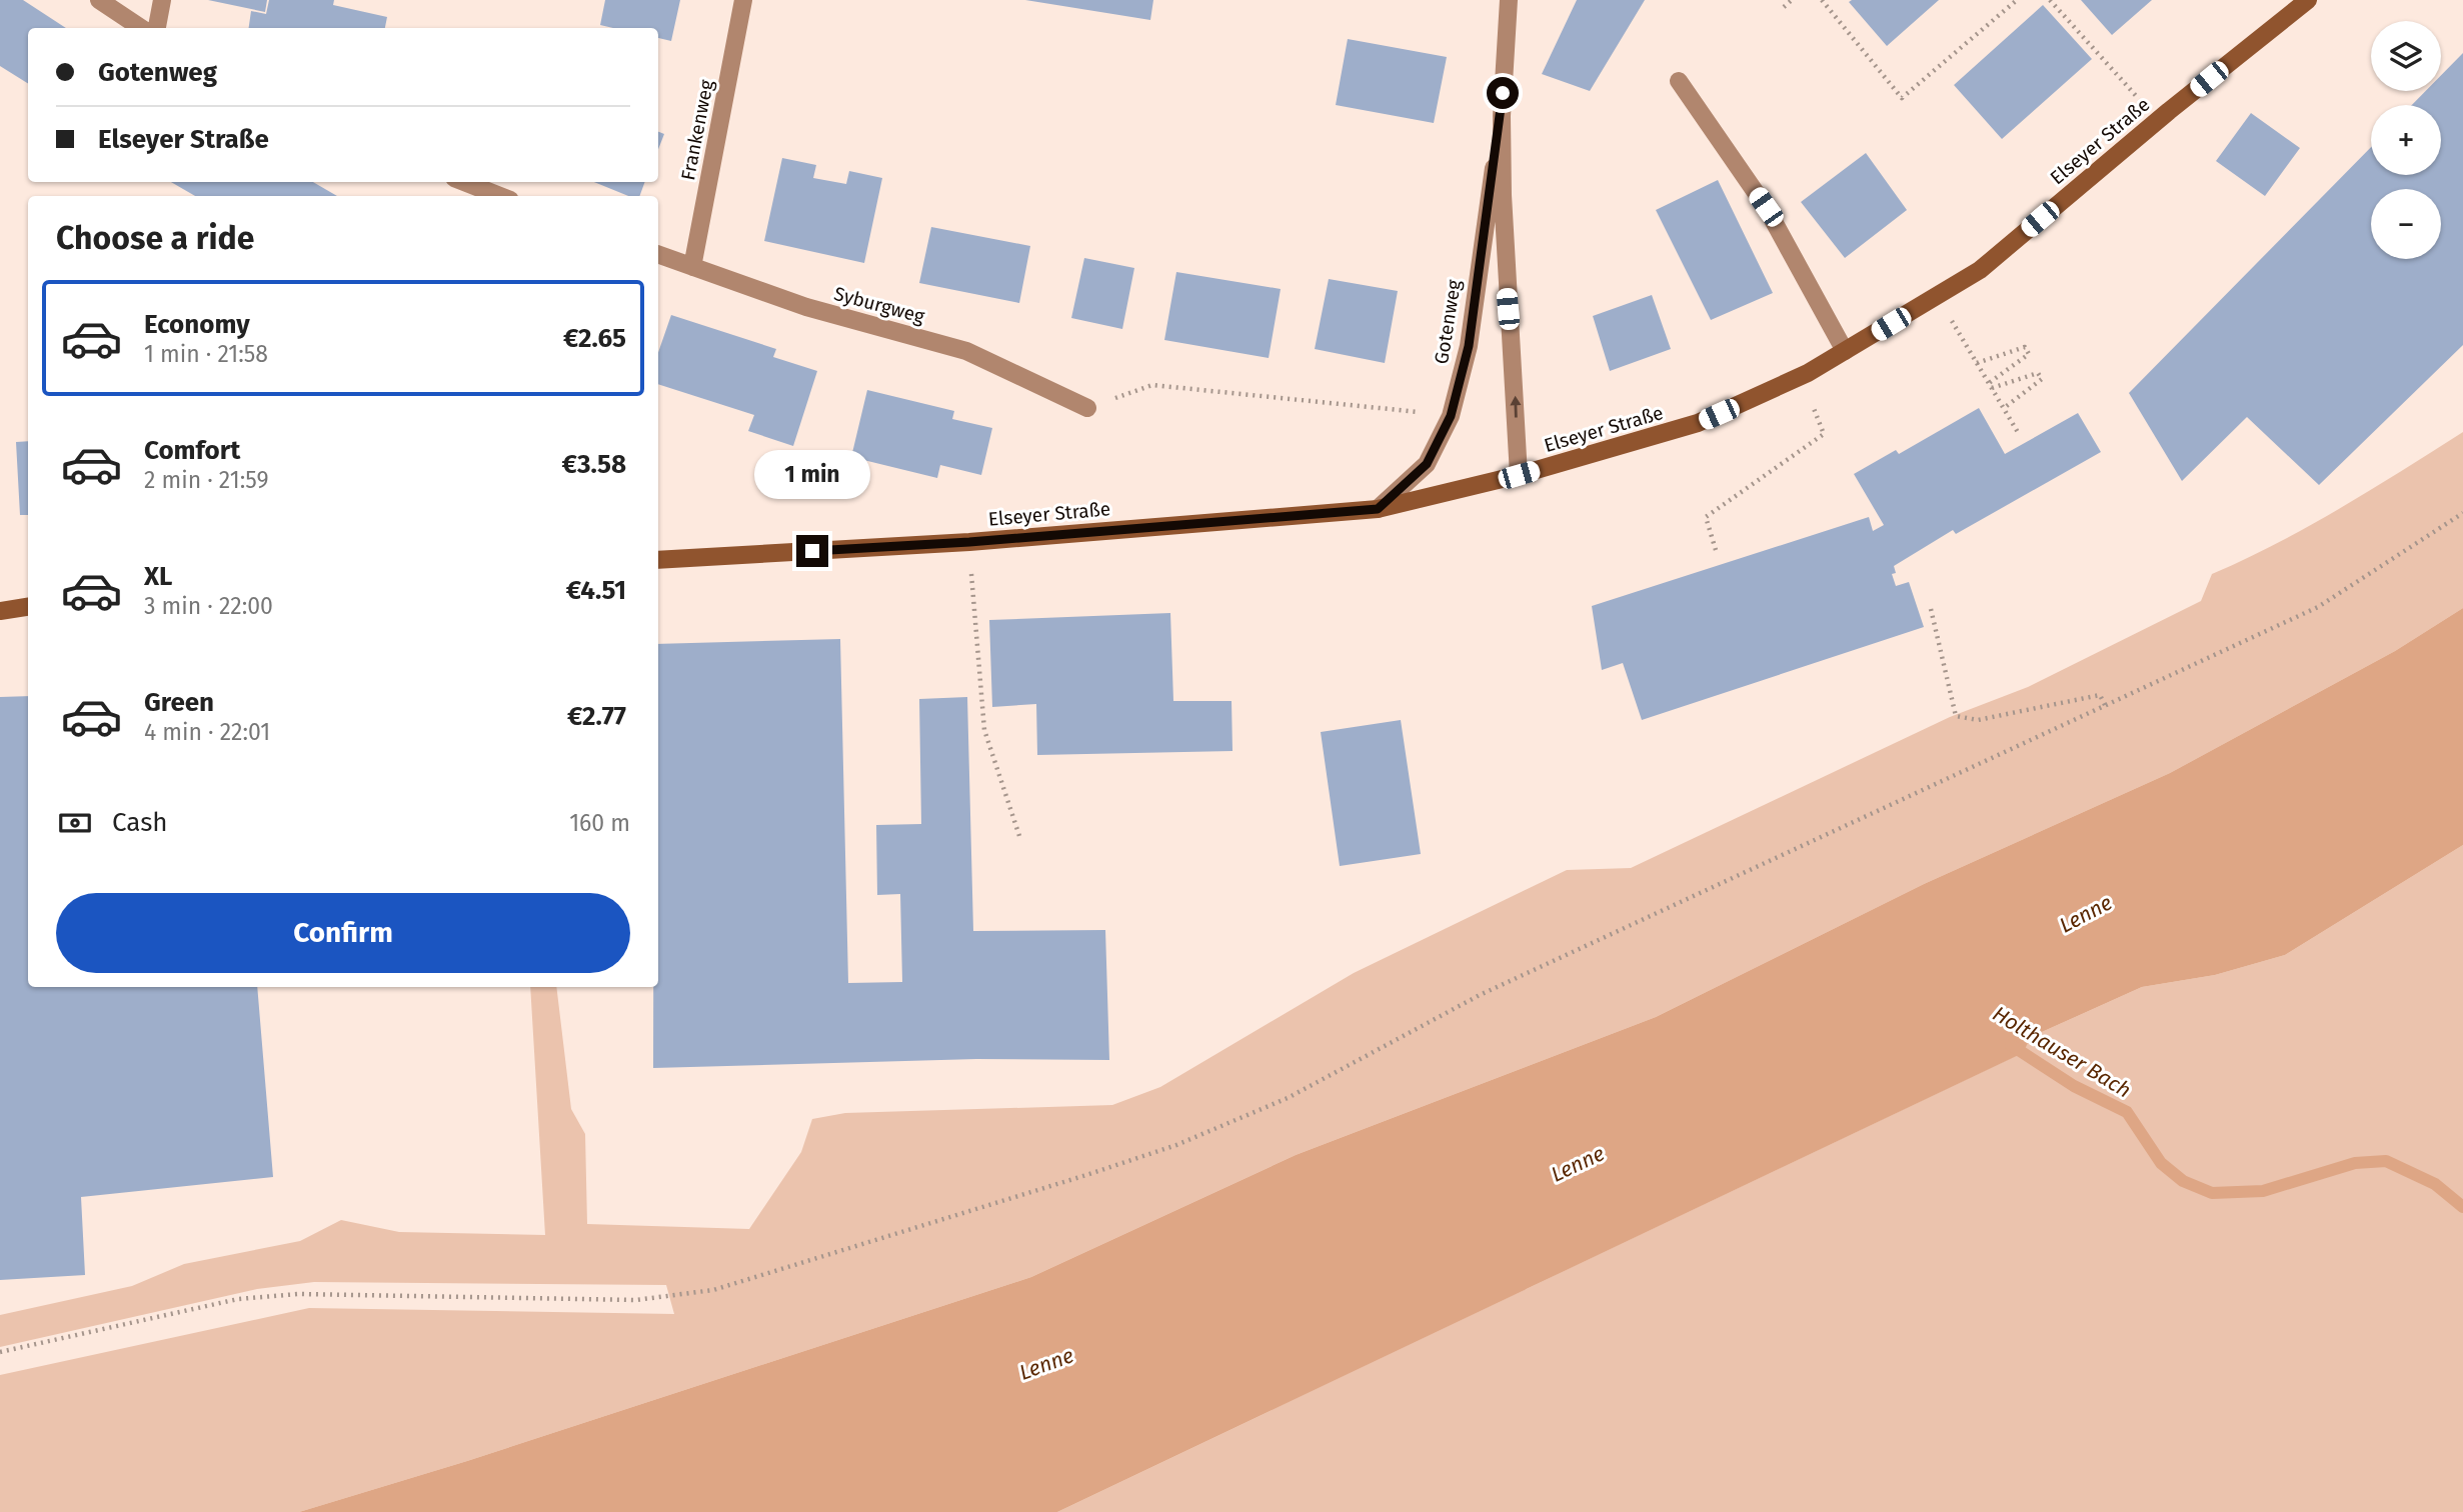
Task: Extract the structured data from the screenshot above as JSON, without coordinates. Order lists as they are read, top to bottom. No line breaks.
{"streets":{"main road":["Elseyer Straße"],"street":["Frankenweg","Syburgweg","Gotenweg"]},"crossings":[["Frankenweg","Syburgweg"],["Elseyer Straße","Gotenweg"]],"water":["Lenne","Holthauser Bach"],"page":{"map_buttons":["+","−"],"banner":["Gotenweg","Elseyer Straße"],"heading":"Choose a ride","list":[{"name":"Economy","note":"1 min · 21:58","value":"€2.65"},{"name":"Comfort","note":"2 min · 21:59","value":"€3.58"},{"name":"XL","note":"3 min · 22:00","value":"€4.51"},{"name":"Green","note":"4 min · 22:01","value":"€2.77"}],"bubble":"1 min","pay":["Cash","160 m"],"buttons":"Confirm"}}
